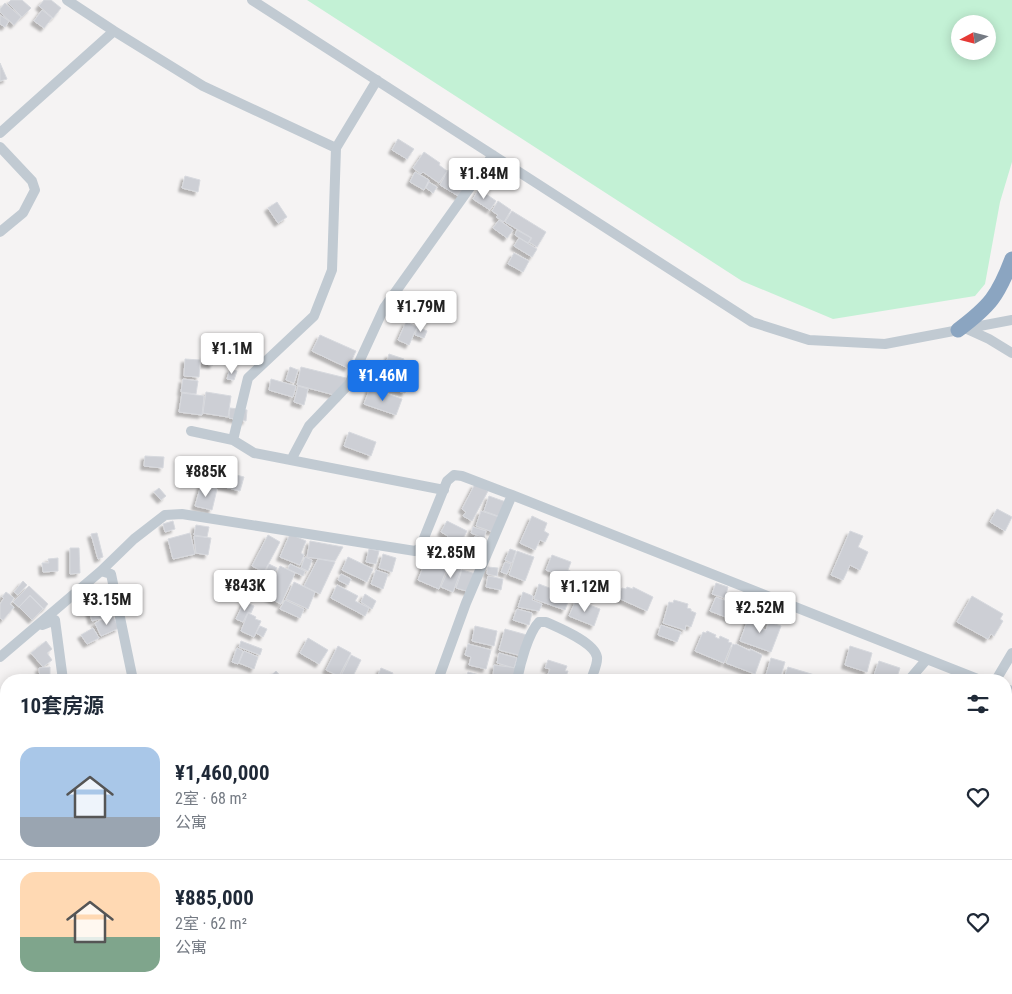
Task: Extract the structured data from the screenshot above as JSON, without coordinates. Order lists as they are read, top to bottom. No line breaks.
{"north":"left","page":{"price":["¥1.84M","¥1.79M","¥1.1M","¥1.46M","¥885K","¥2.85M","¥843K","¥1.12M","¥3.15M","¥2.52M"],"heading":"10套房源","list":[{"name":"¥1,460,000","note":"2室 · 68 m² · 公寓"},{"name":"¥885,000","note":"2室 · 62 m² · 公寓"}]}}
